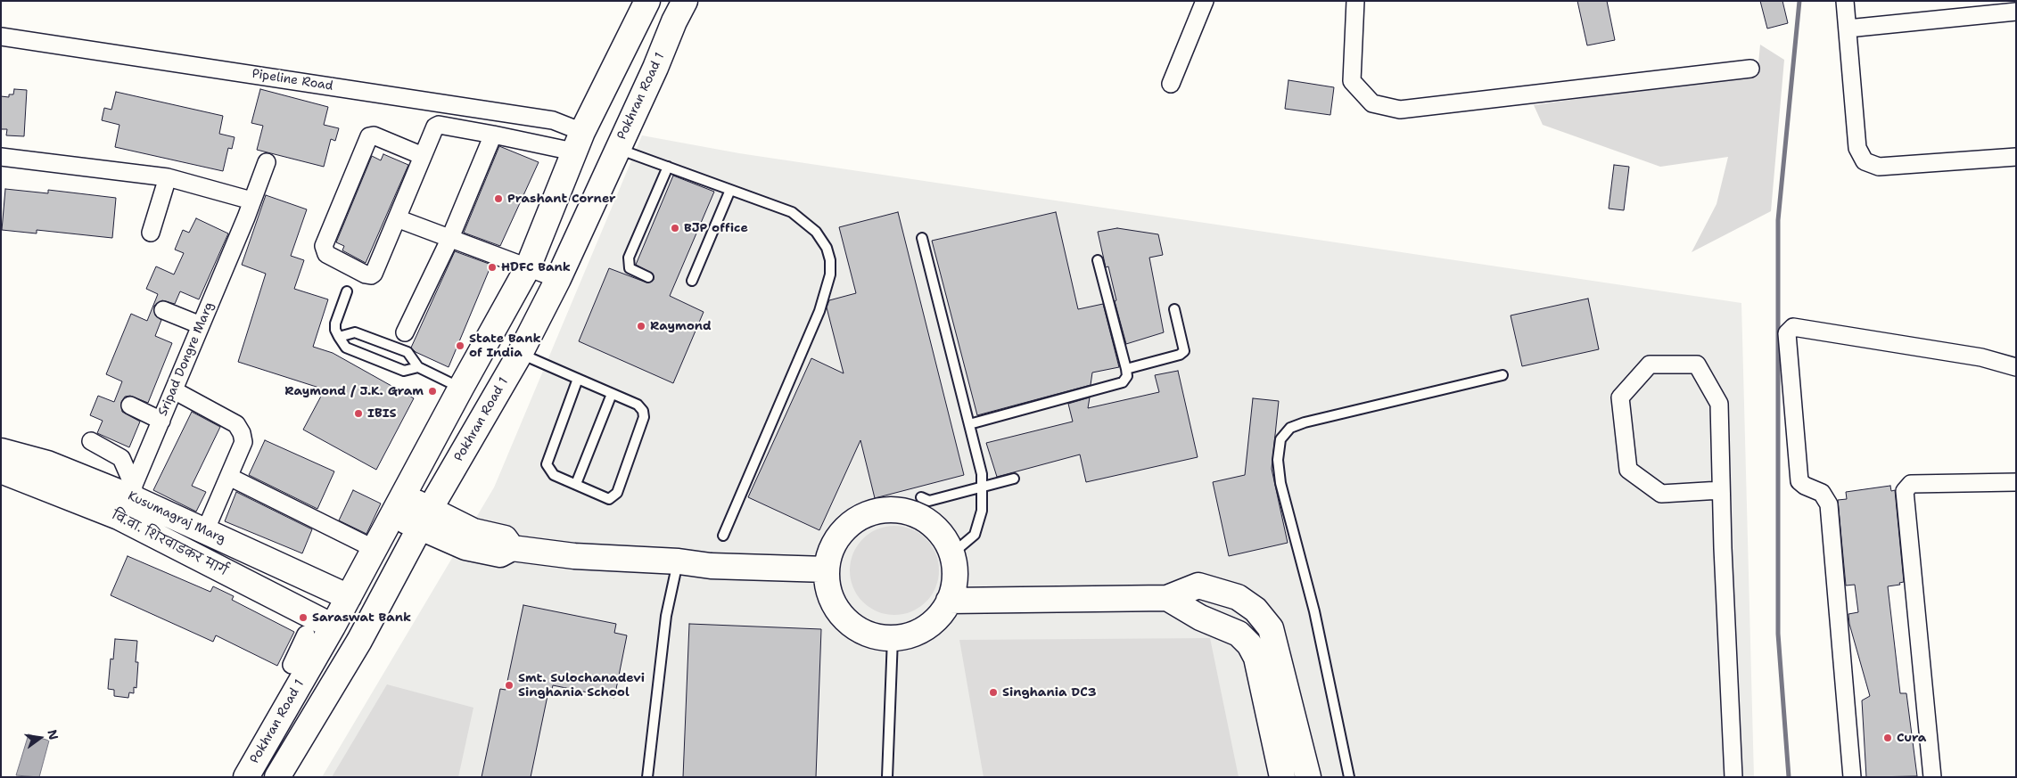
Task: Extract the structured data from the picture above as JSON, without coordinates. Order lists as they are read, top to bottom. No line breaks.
{"streets":{"street":["Pipeline Road","Pokhran Road 1","Sripad Dongre Marg","Kusumagraj Marg","वि.वा. शिरवाडकर मार्ग"]},"crossings":[["Pipeline Road","Pokhran Road 1"],["Pokhran Road 1","Kusumagraj Marg"],["Pokhran Road 1","वि.वा. शिरवाडकर मार्ग"],["Sripad Dongre Marg","Kusumagraj Marg"],["Sripad Dongre Marg","वि.वा. शिरवाडकर मार्ग"],["Kusumagraj Marg","वि.वा. शिरवाडकर मार्ग"]],"places":["Prashant Corner","BJP office","HDFC Bank","Raymond","State Bank of India","Raymond / J.K. Gram","IBIS","Saraswat Bank","Smt. Sulochanadevi Singhania School","Singhania DC3","Cura"],"north":"right"}
